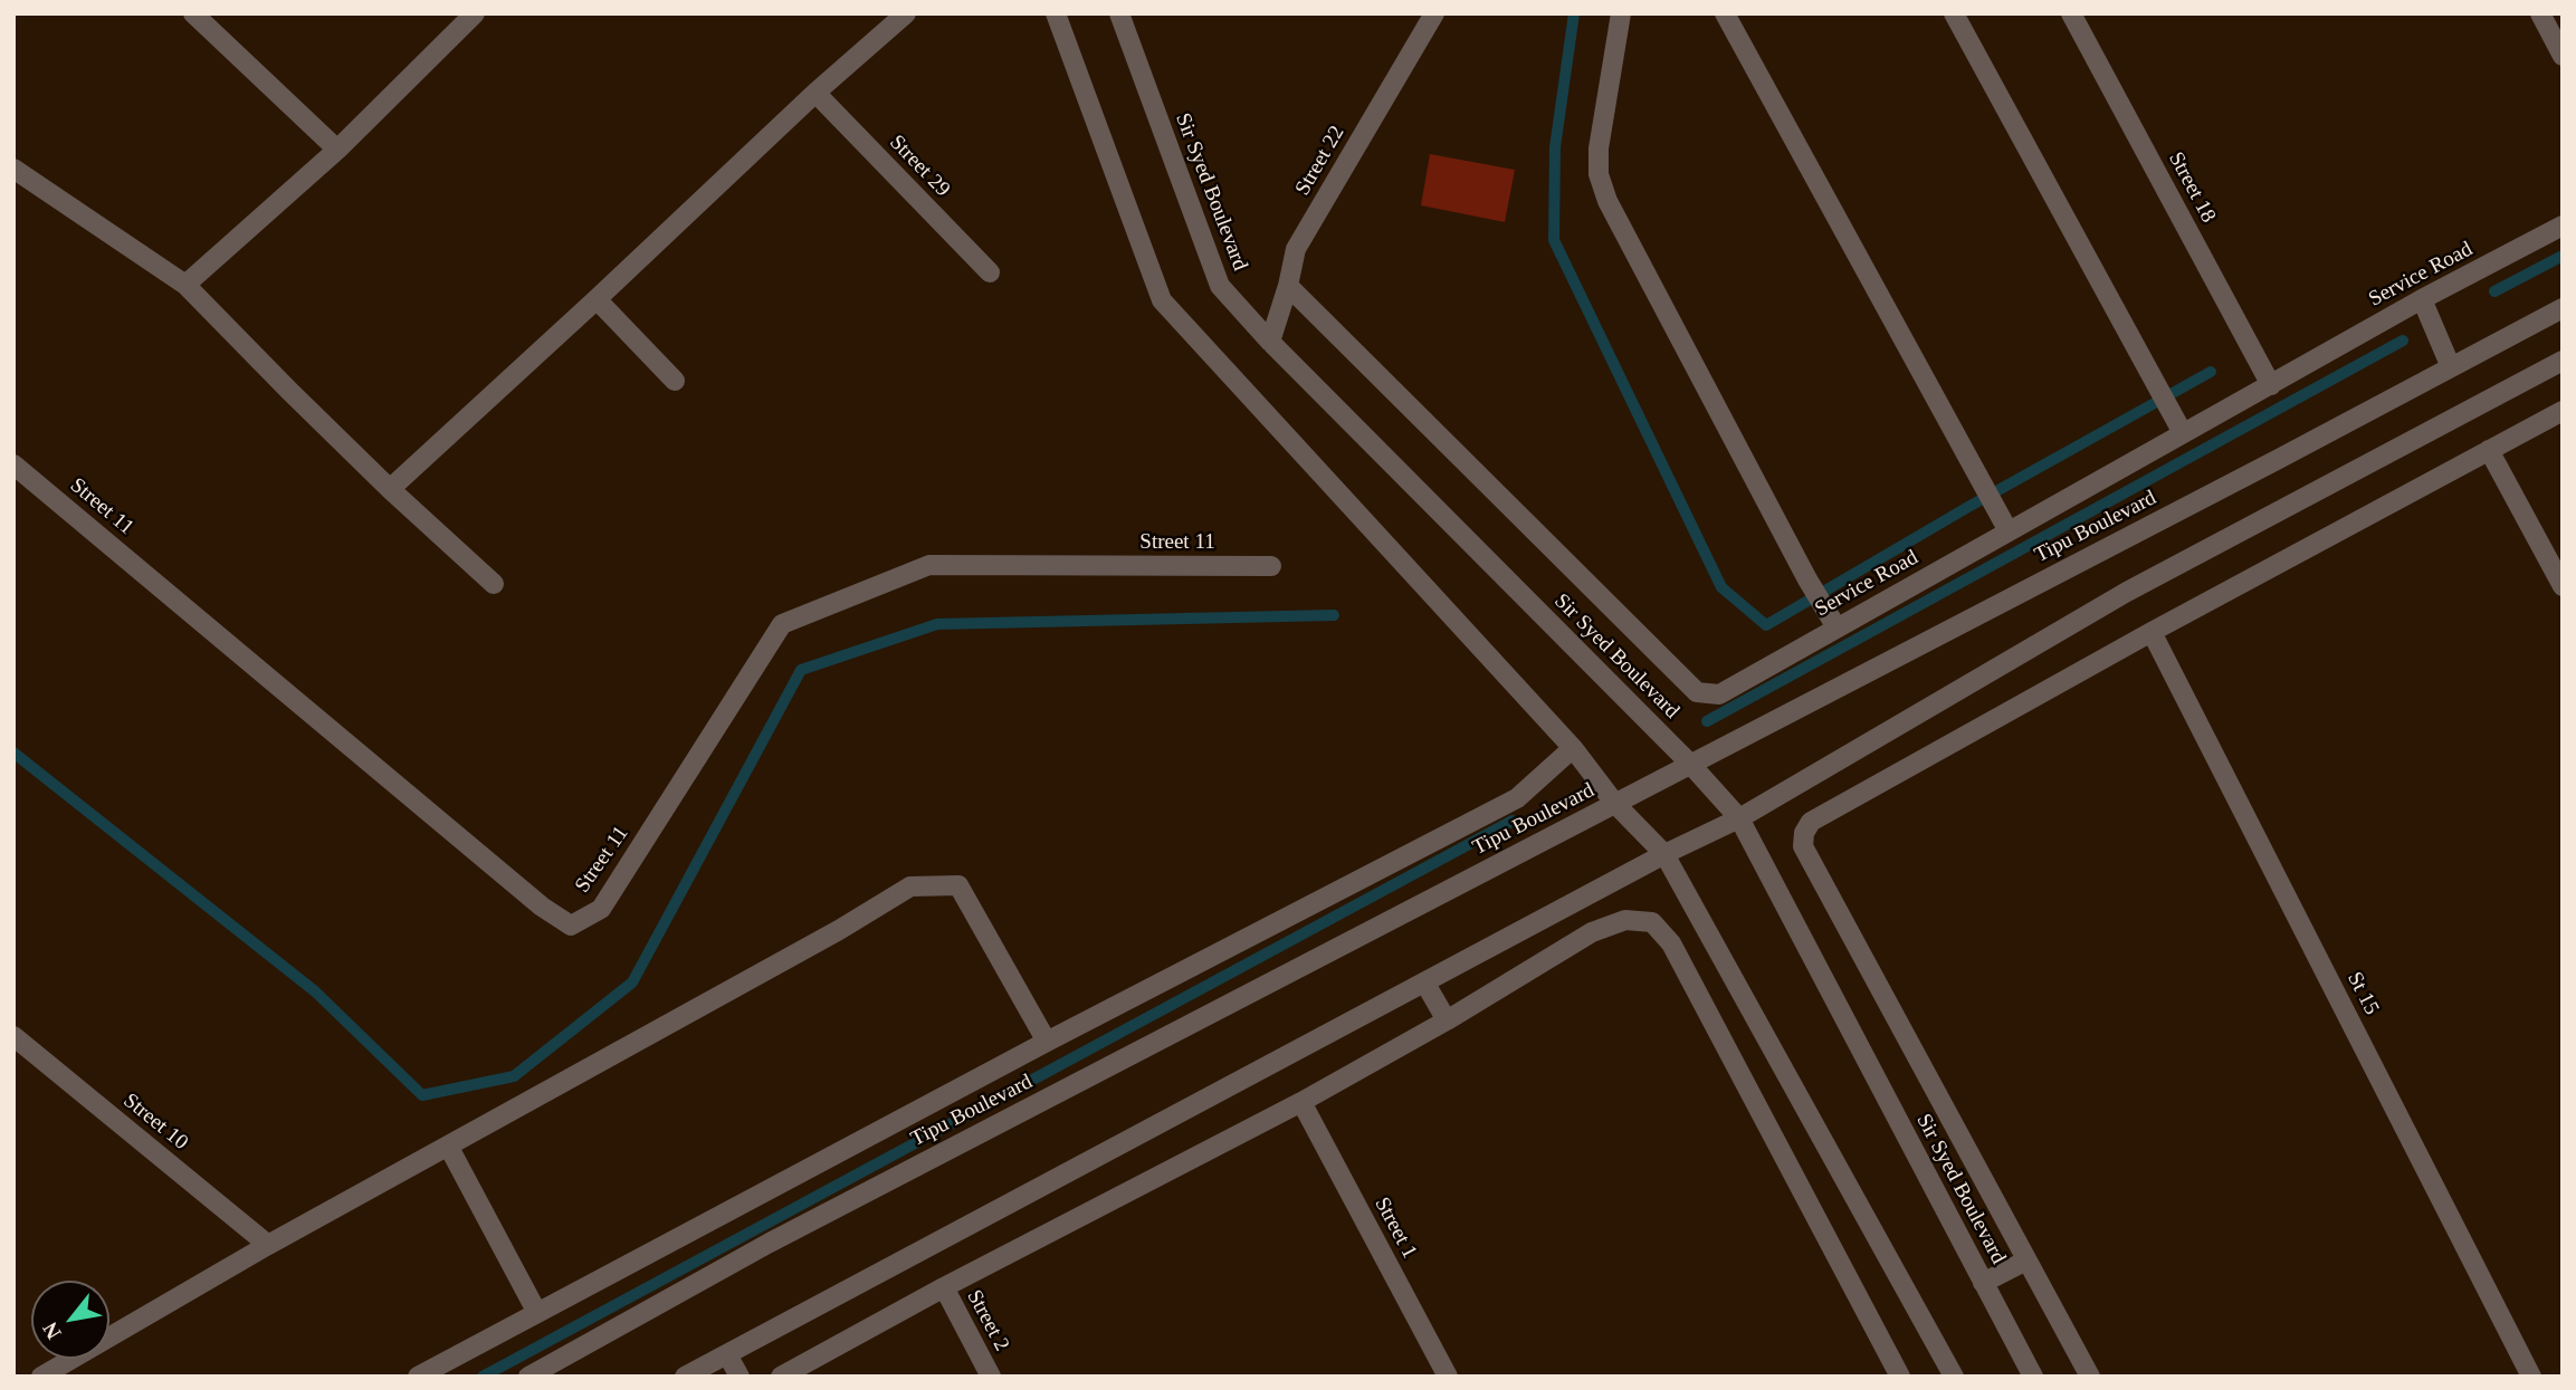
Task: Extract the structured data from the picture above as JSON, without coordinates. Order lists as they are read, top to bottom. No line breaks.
{"streets":{"street":["Street 22","Street 29","Street 18","Sir Syed Boulevard","Service Road","Street 11","Tipu Boulevard","St 15","Street 10","Street 1","Street 2"]},"crossings":[["Street 22","Sir Syed Boulevard"],["Street 22","Service Road"],["Street 18","Service Road"],["Sir Syed Boulevard","Tipu Boulevard"]],"north":"bottom left"}
